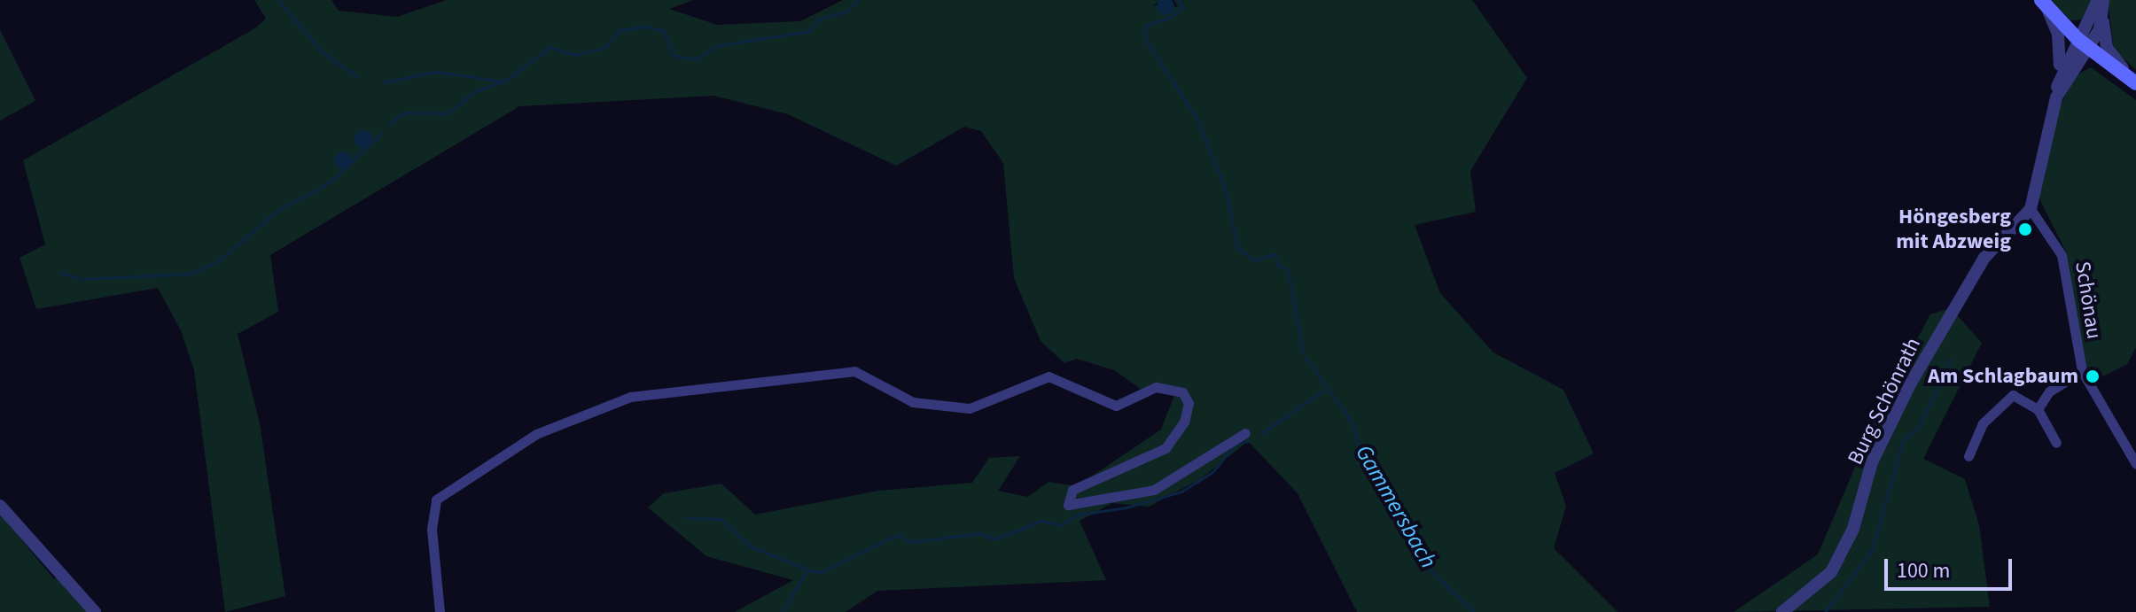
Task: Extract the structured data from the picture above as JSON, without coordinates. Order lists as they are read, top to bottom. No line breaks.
{"streets":{"street":["Schönau","Burg Schönrath"]},"crossings":[["Schönau","Burg Schönrath"]],"water":["Gammersbach"],"places":["Höngesberg mit Abzweig","Am Schlagbaum"],"scale_bar":"100 m"}
